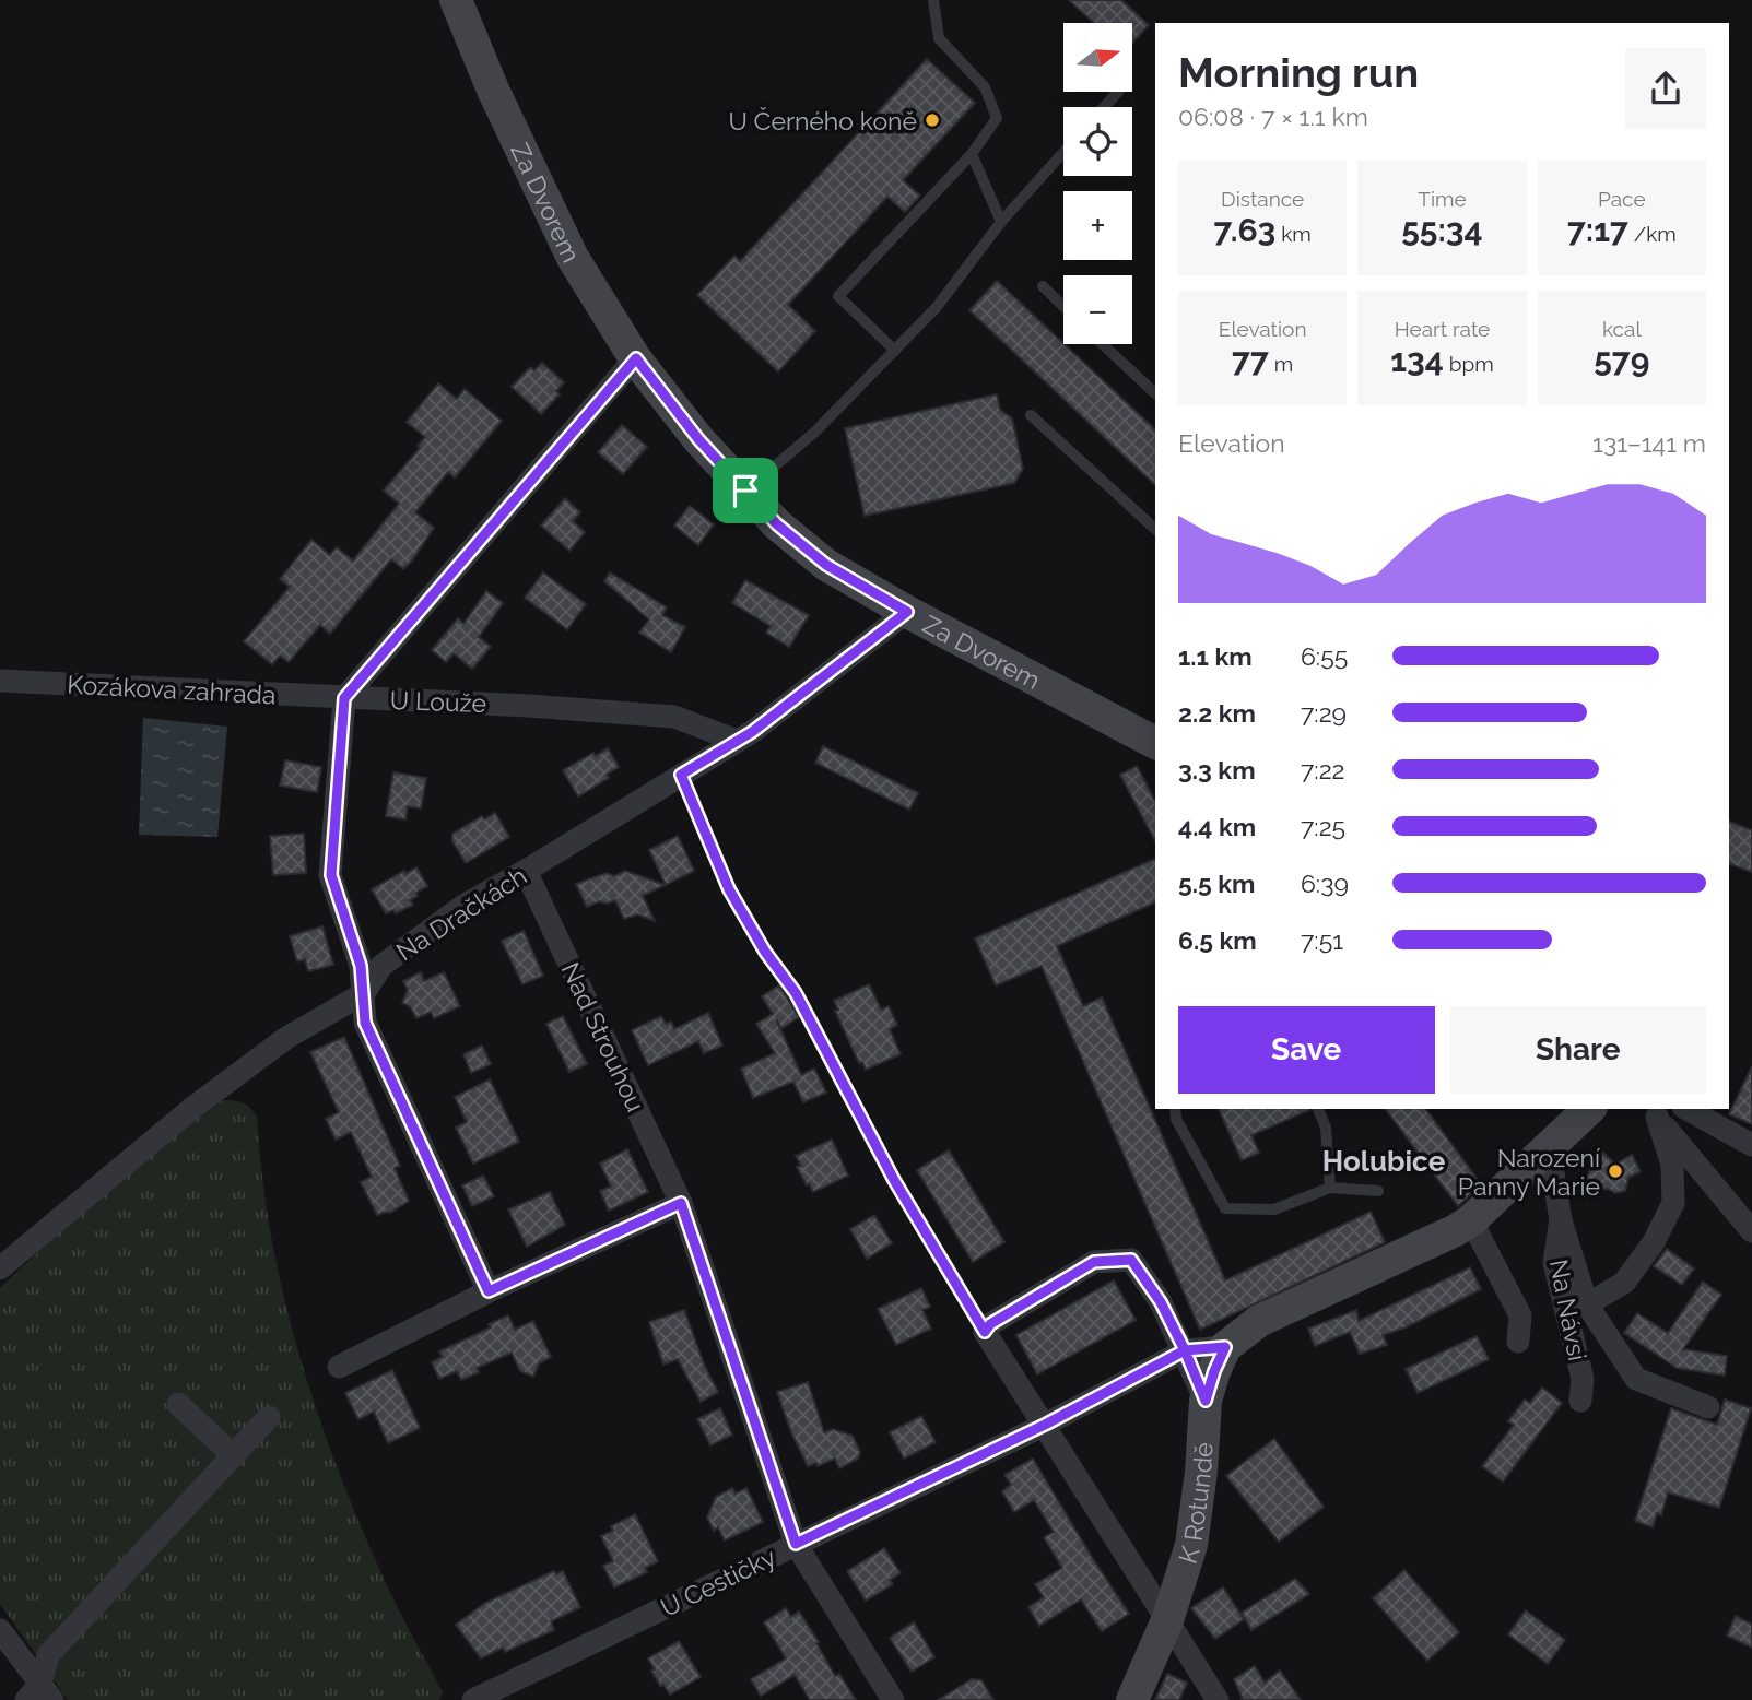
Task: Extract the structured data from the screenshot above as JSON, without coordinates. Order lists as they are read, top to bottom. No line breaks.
{"streets":{"street":["Za Dvorem","Kozákova zahrada","U Louže","Na Dračkách","Nad Strouhou","Na Návsi","K Rotundě","U Cestičky"]},"crossings":[["Za Dvorem","Na Dračkách"],["Kozákova zahrada","U Louže"],["U Louže","Na Dračkách"],["Na Dračkách","Nad Strouhou"],["Nad Strouhou","U Cestičky"]],"districts":["Holubice"],"places":["U Černého koně","Narození Panny Marie"],"north":"right","page":{"map_buttons":["+","−"],"heading":["Morning run","06:08 · 7 × 1.1 km"],"stats":[["Distance","7.63 km"],["Time","55:34"],["Pace","7:17 /km"],["Elevation","77 m"],["Heart rate","134 bpm"],["kcal","579"]],"chart":["Elevation","131–141 m"],"list":[{"name":"1.1 km","note":"6:55"},{"name":"2.2 km","note":"7:29"},{"name":"3.3 km","note":"7:22"},{"name":"4.4 km","note":"7:25"},{"name":"5.5 km","note":"6:39"},{"name":"6.5 km","note":"7:51"}],"buttons":["Save","Share"]}}
